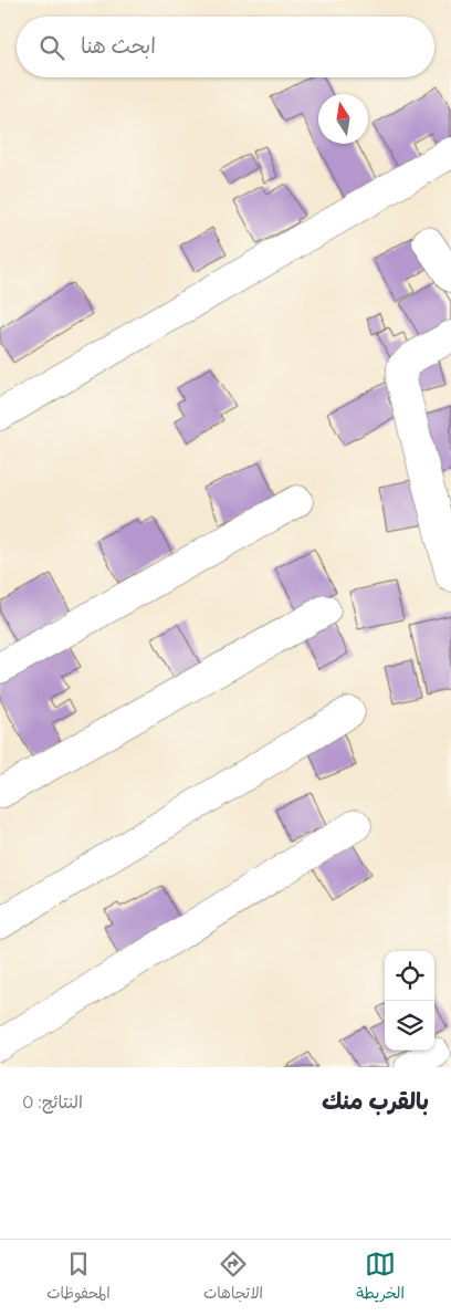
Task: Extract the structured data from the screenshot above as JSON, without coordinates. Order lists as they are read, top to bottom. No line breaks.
{"north":"top","page":{"search":"ابحث هنا","heading":["بالقرب منك","النتائج: 0"],"nav":["الخريطة","الاتجاهات","المحفوظات"]}}
